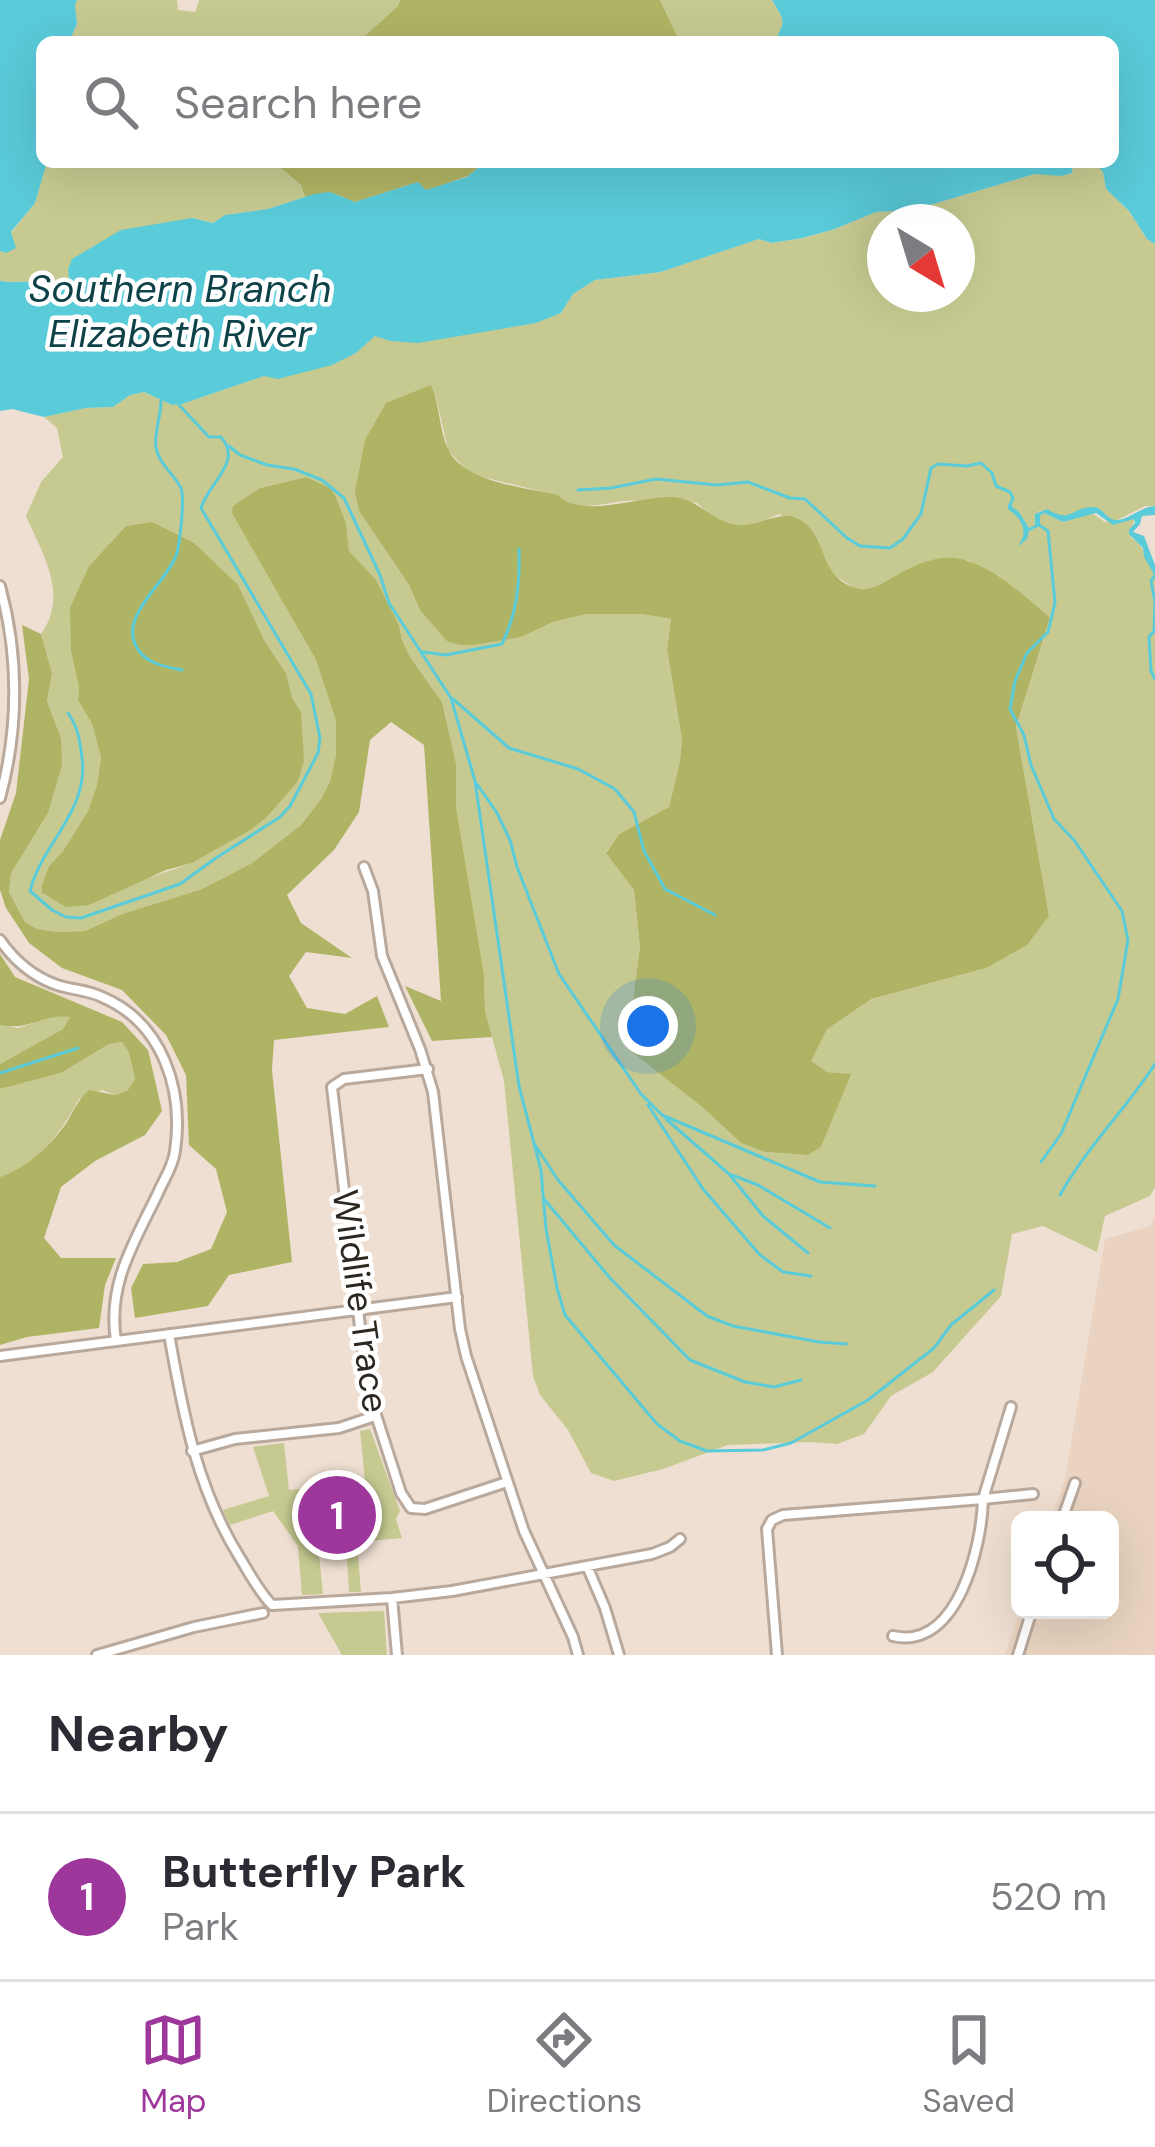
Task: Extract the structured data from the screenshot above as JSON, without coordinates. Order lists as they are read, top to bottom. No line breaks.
{"streets":{"street":["Wildlife Trace"]},"water":["Southern Branch Elizabeth River"],"north":"bottom right","page":{"search":"Search here","pins":"1","heading":"Nearby","list":[{"mark":"1","name":"Butterfly Park","note":"Park","value":"520 m"}],"nav":["Map","Directions","Saved"]}}
